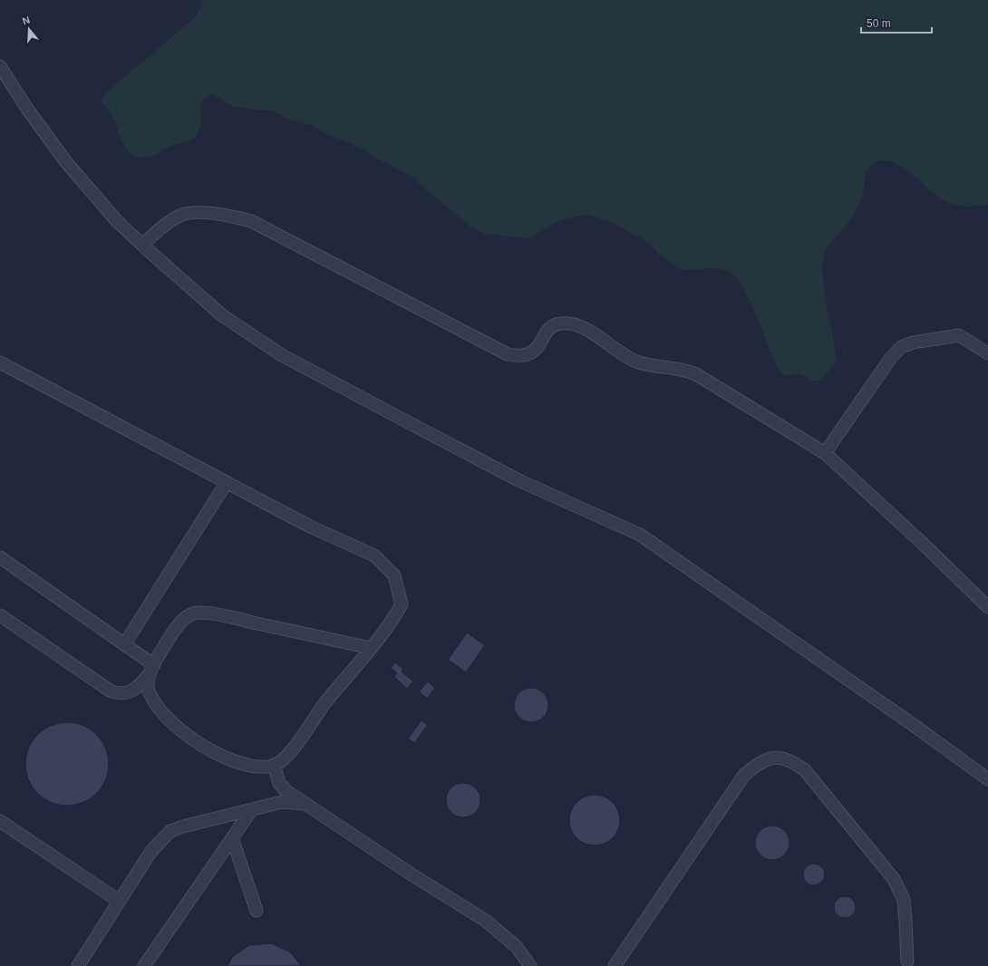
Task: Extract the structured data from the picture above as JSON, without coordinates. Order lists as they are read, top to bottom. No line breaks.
{"scale_bar":"50 m","north":"top"}
